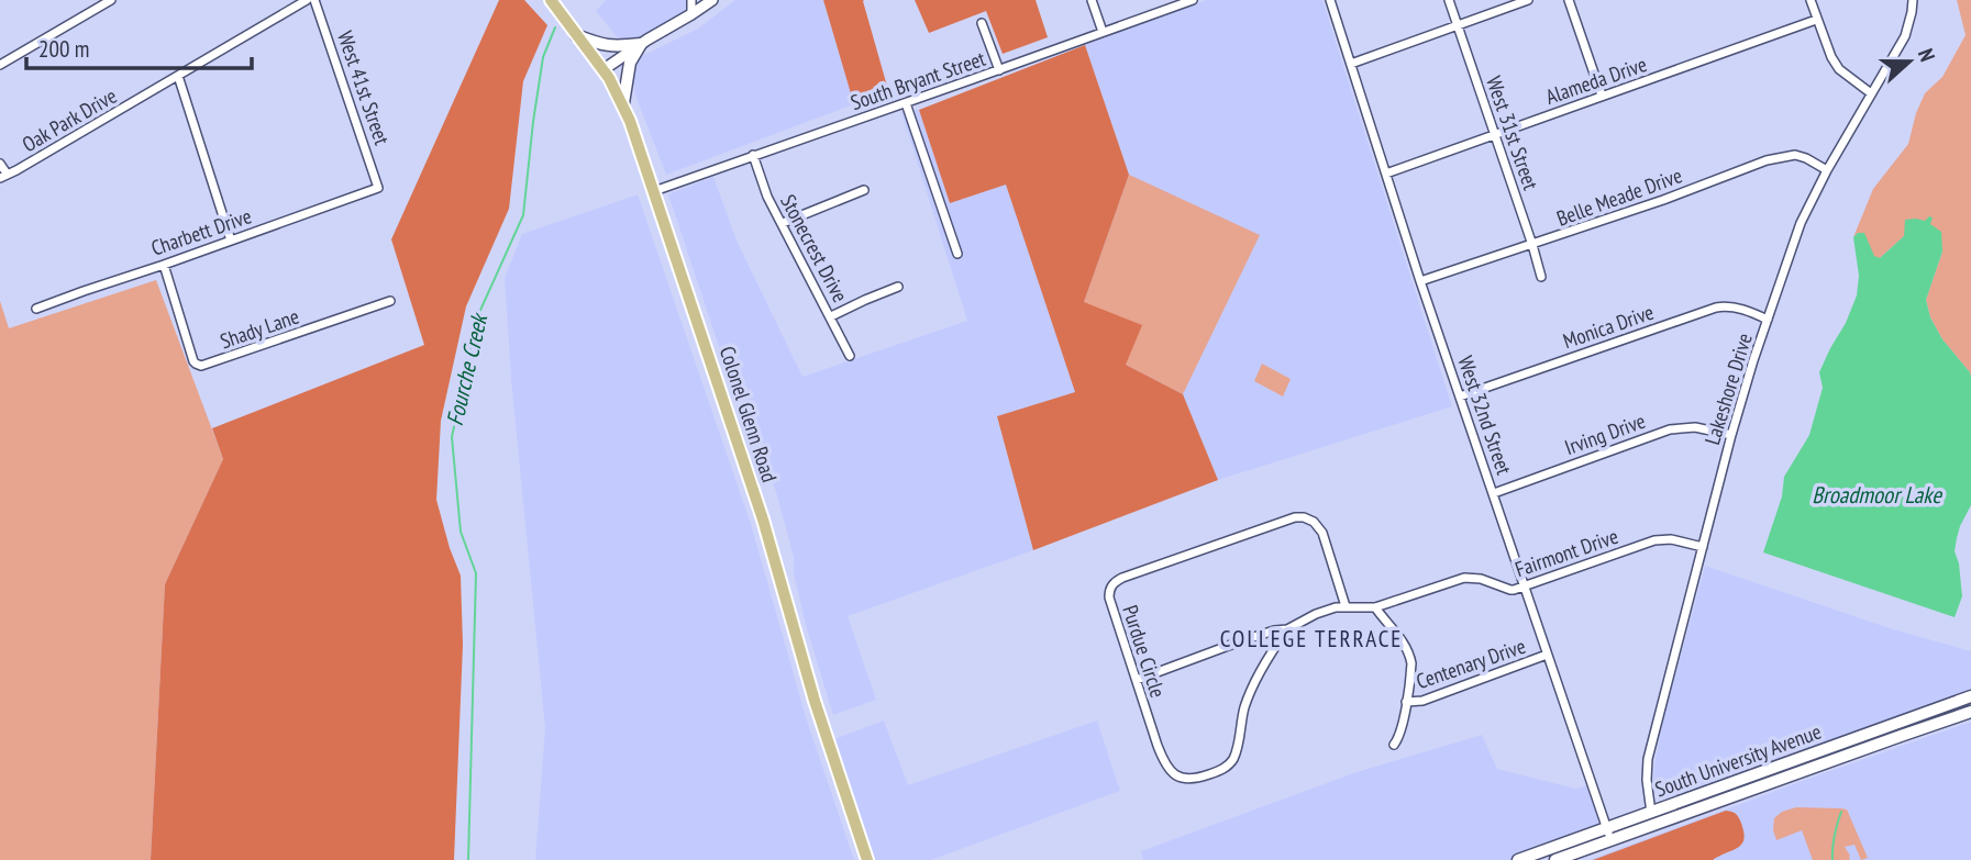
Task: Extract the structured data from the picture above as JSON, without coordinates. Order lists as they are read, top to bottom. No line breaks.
{"streets":{"main road":["Colonel Glenn Road","South University Avenue"],"street":["South Bryant Street","Alameda Drive","West 41st Street","Oak Park Drive","West 31st Street","Belle Meade Drive","Charbett Drive","Stonecrest Drive","Monica Drive","Shady Lane","Lakeshore Drive","West 32nd Street","Irving Drive","Fairmont Drive","Purdue Circle","Centenary Drive"]},"crossings":[["South Bryant Street","Stonecrest Drive"],["South Bryant Street","Colonel Glenn Road"],["Alameda Drive","West 31st Street"],["Alameda Drive","West 32nd Street"],["West 41st Street","Charbett Drive"],["West 31st Street","Belle Meade Drive"],["Belle Meade Drive","Lakeshore Drive"],["Belle Meade Drive","West 32nd Street"],["Charbett Drive","Shady Lane"],["Monica Drive","Lakeshore Drive"],["Monica Drive","West 32nd Street"],["Lakeshore Drive","Irving Drive"],["Lakeshore Drive","Fairmont Drive"],["Lakeshore Drive","South University Avenue"],["West 32nd Street","Irving Drive"],["West 32nd Street","Fairmont Drive"],["West 32nd Street","Centenary Drive"],["West 32nd Street","South University Avenue"],["Fairmont Drive","Purdue Circle"]],"districts":["COLLEGE TERRACE"],"water":["Fourche Creek","Broadmoor Lake"],"scale_bar":"200 m","north":"right"}
